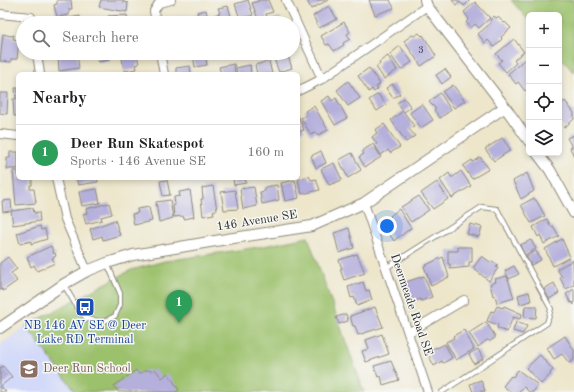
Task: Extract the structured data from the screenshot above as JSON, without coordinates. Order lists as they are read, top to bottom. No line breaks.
{"streets":{"street":["146 Avenue SE","Deermeade Road SE"]},"crossings":[["146 Avenue SE","Deermeade Road SE"]],"places":{"bus stop":["NB 146 AV SE @ Deer Lake RD Terminal"],"school or university":["Deer Run School"]},"house_numbers":["3"],"page":{"map_buttons":["+","−"],"search":"Search here","heading":"Nearby","list":[{"mark":"1","name":"Deer Run Skatespot","note":"Sports · 146 Avenue SE","value":"160 m"}],"pins":"1"}}
